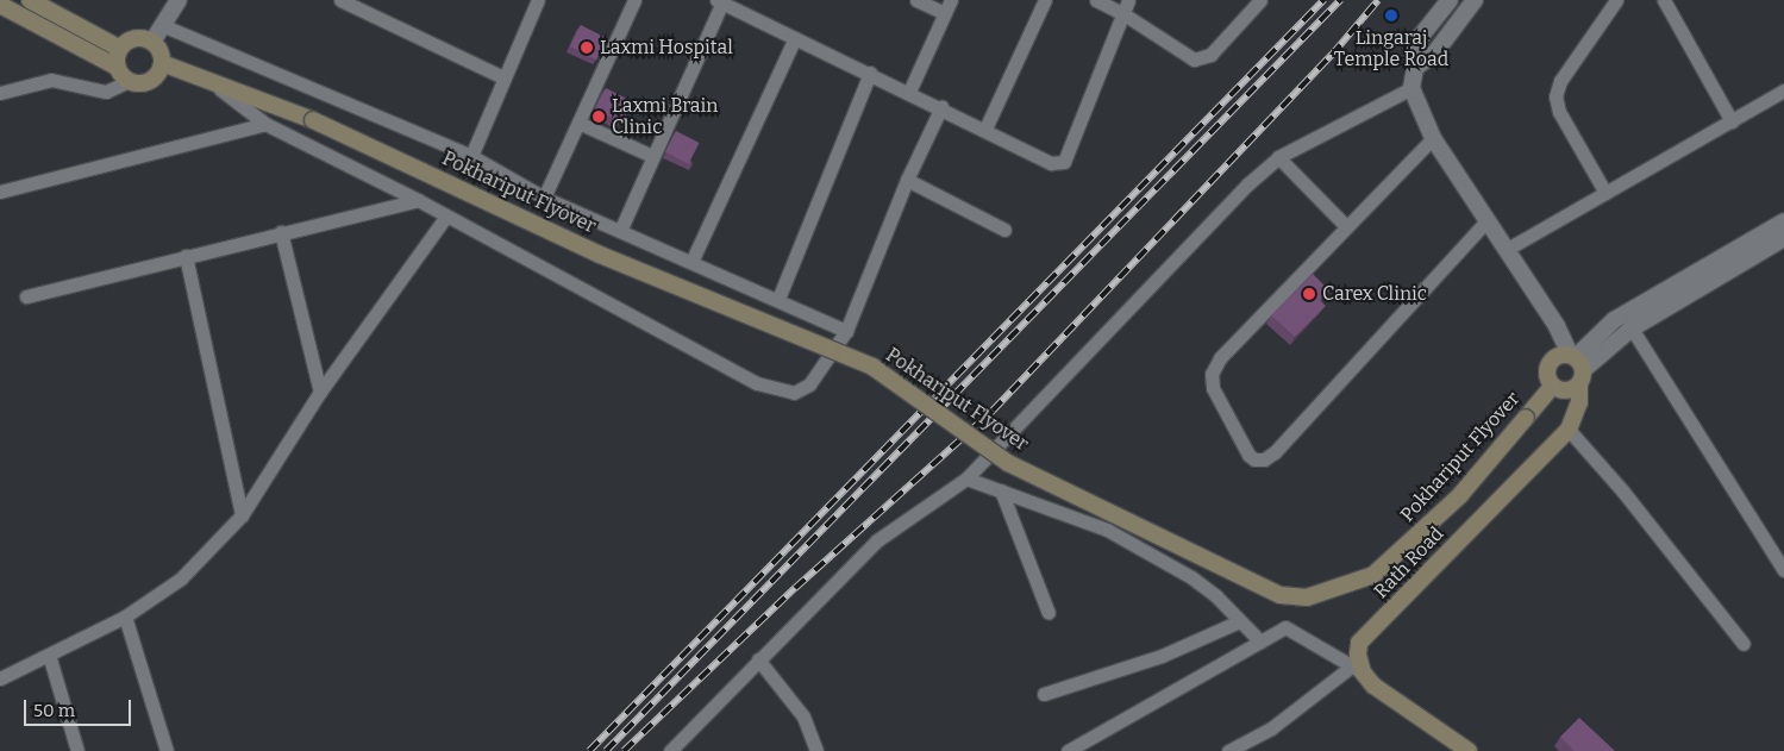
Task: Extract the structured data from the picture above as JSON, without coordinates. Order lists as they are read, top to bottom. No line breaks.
{"streets":{"main road":["Pokhariput Flyover","Rath Road"]},"crossings":[["Pokhariput Flyover","Rath Road"]],"places":["Lingaraj Temple Road","Laxmi Hospital","Laxmi Brain Clinic","Carex Clinic"],"scale_bar":"50 m"}
